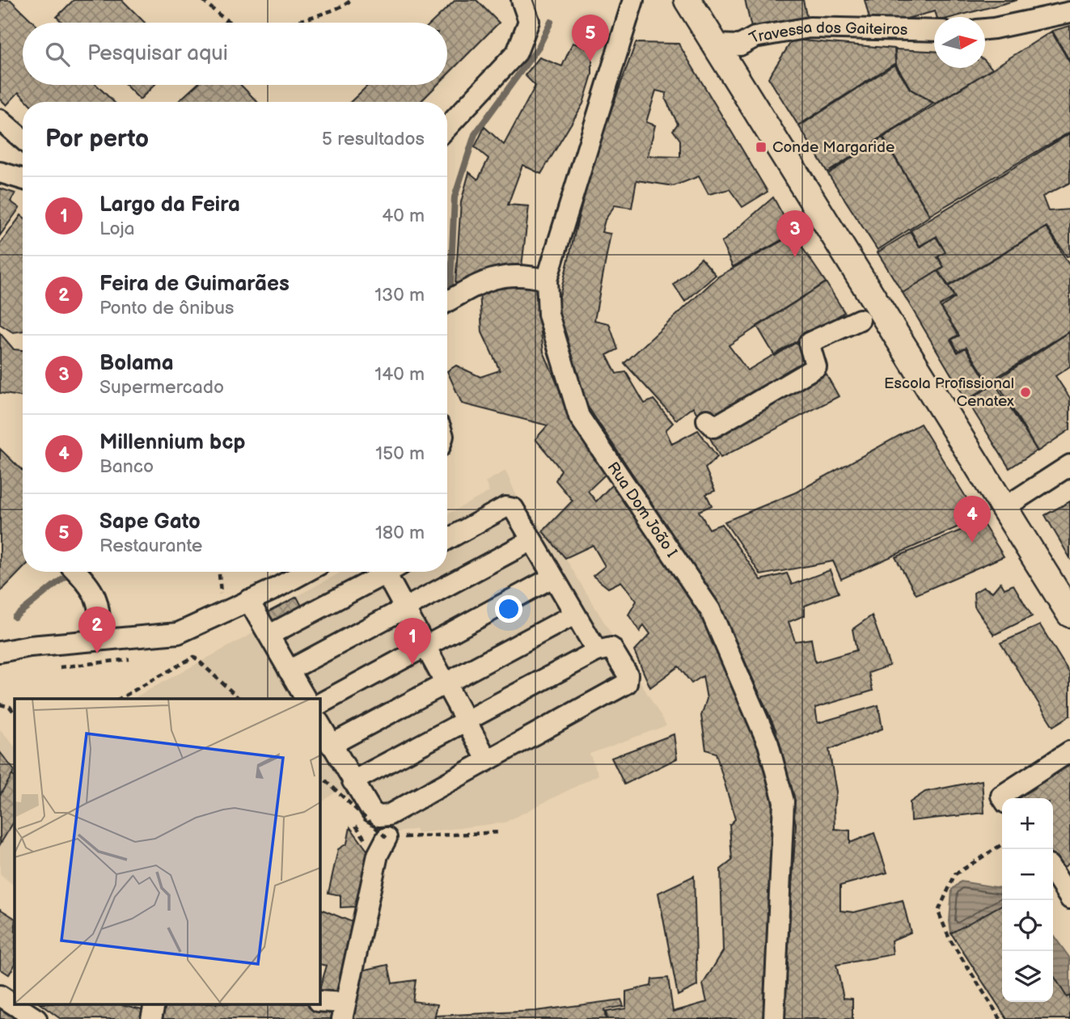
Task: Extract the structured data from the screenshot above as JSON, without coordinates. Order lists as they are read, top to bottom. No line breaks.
{"streets":{"street":["Travessa dos Gaiteiros","Rua Dom João I"]},"places":{"transit":["Conde Margaride"],"other":["Escola Profissional Cenatex"]},"north":"right","page":{"pins":["5","3","4","2","1"],"search":"Pesquisar aqui","heading":["Por perto","5 resultados"],"list":[{"mark":"1","name":"Largo da Feira","note":"Loja","value":"40 m"},{"mark":"2","name":"Feira de Guimarães","note":"Ponto de ônibus","value":"130 m"},{"mark":"3","name":"Bolama","note":"Supermercado","value":"140 m"},{"mark":"4","name":"Millennium bcp","note":"Banco","value":"150 m"},{"mark":"5","name":"Sape Gato","note":"Restaurante","value":"180 m"}],"map_buttons":["+","−"]}}
